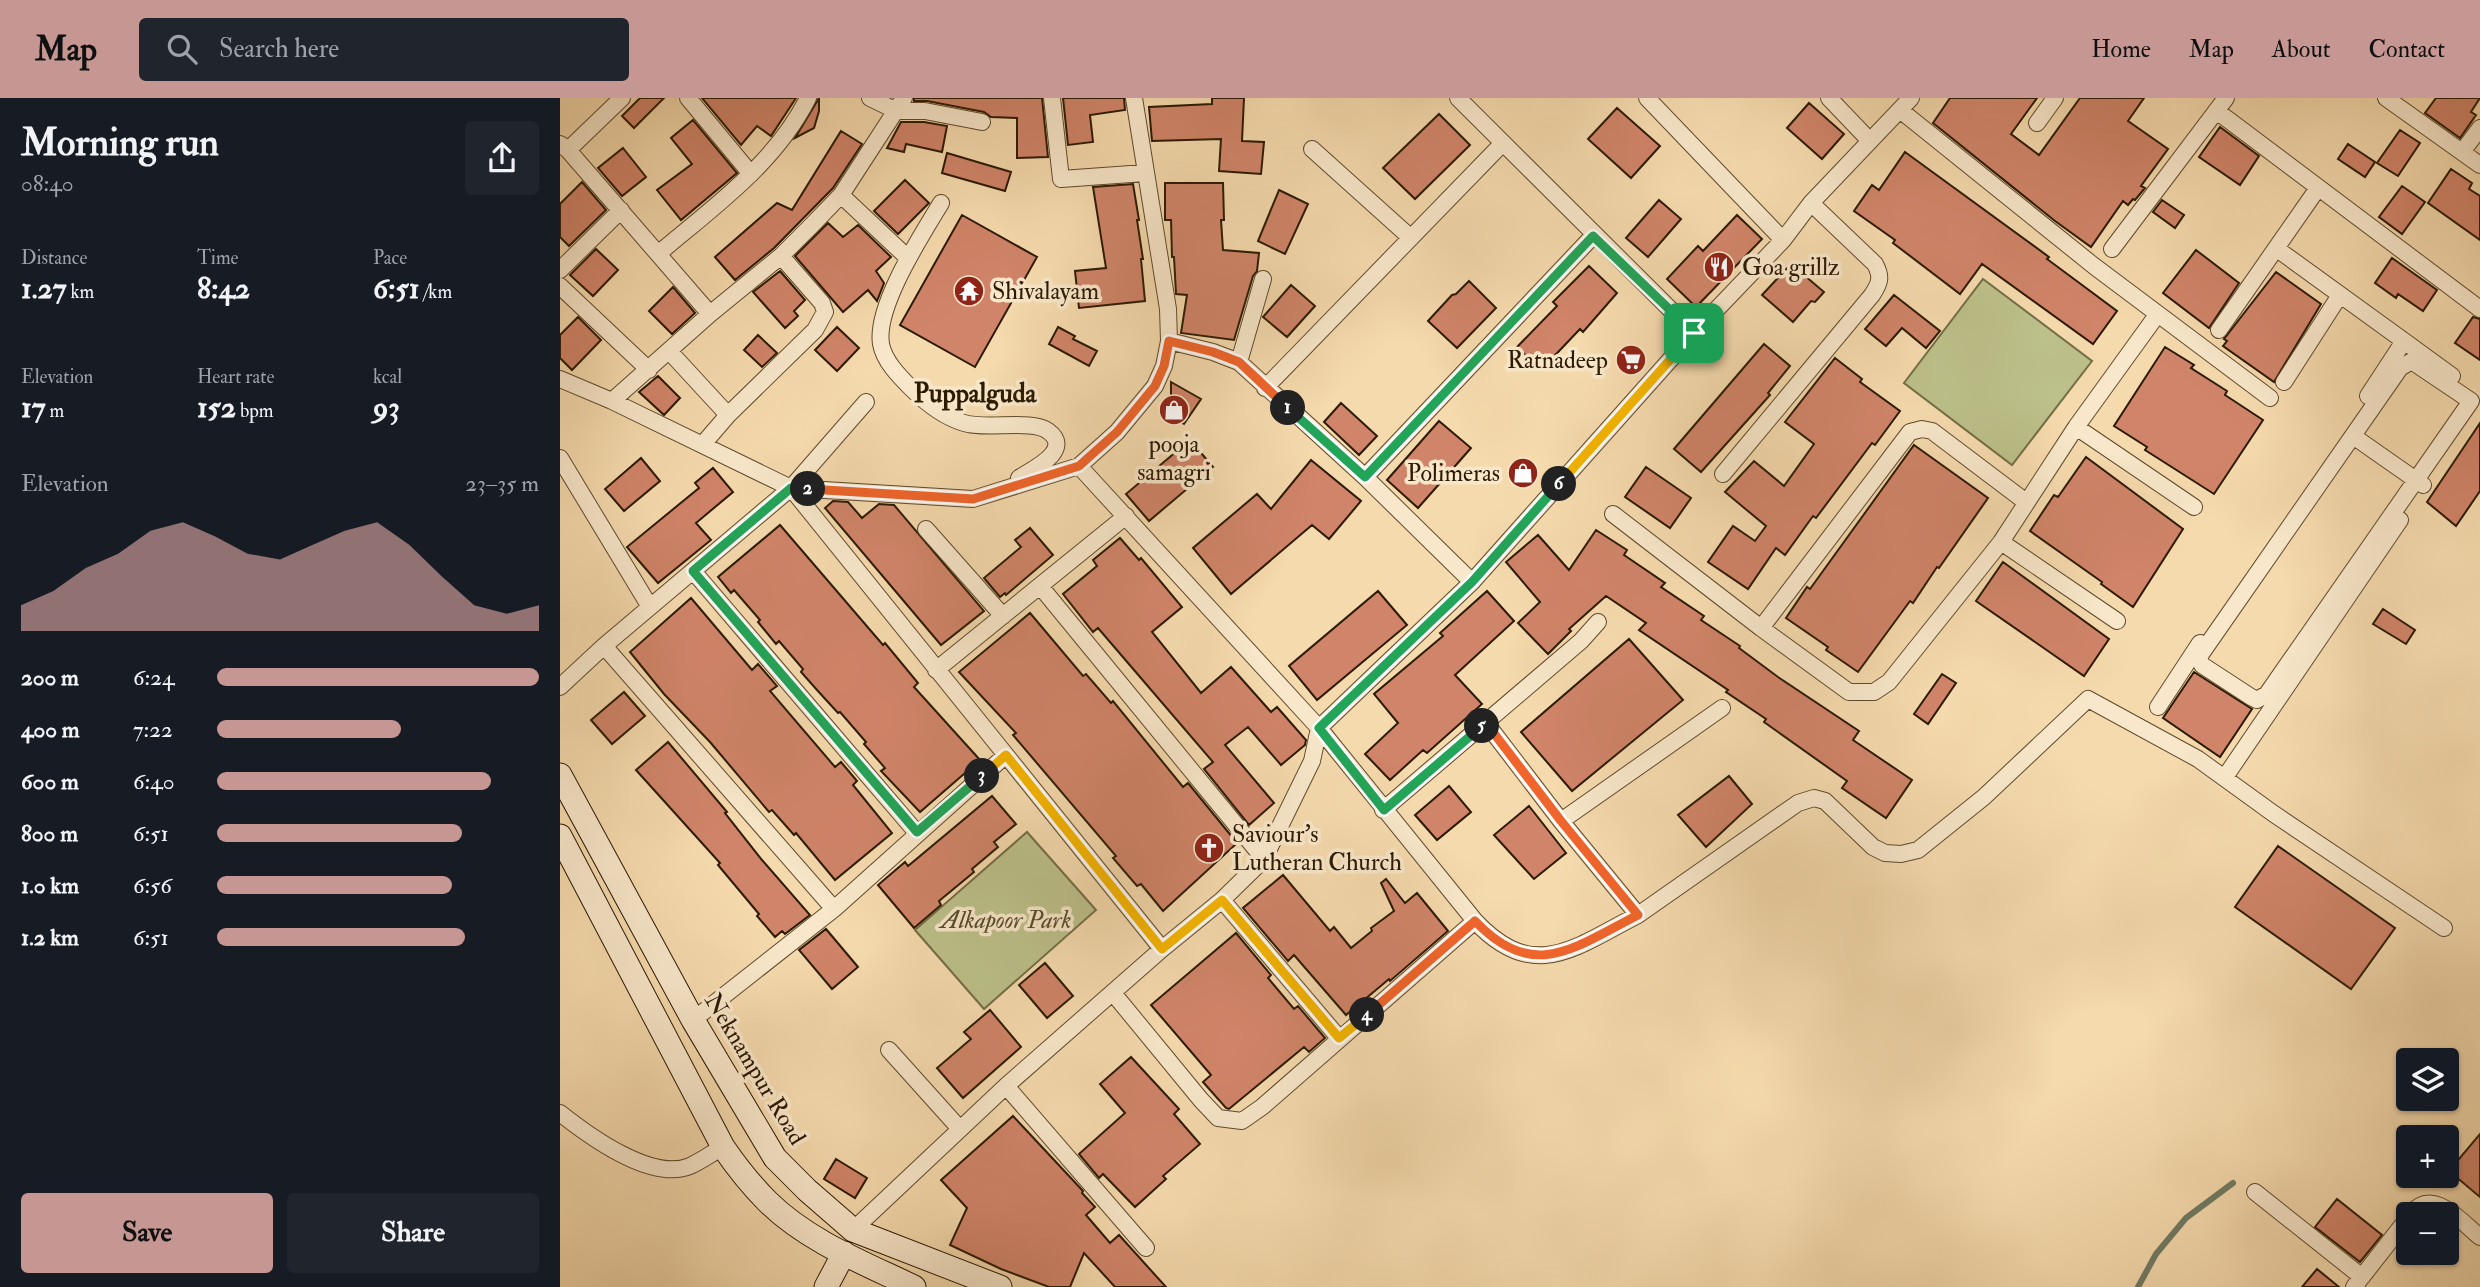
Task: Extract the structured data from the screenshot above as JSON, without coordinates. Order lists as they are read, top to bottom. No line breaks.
{"streets":{"street":["Neknampur Road"]},"districts":["Puppalguda"],"parks":["Alkapoor Park"],"places":{"restaurant":["Goa grillz"],"temple":["Shivalayam"],"supermarket":["Ratnadeep"],"shop":["pooja samagri","Polimeras"],"church":["Saviour's Lutheran Church"]},"page":{"header":"Map","search":"Search here","nav":["Home","Map","About","Contact"],"heading":["Morning run","08:40"],"stats":[["Distance","1.27 km"],["Time","8:42"],["Pace","6:51 /km"],["Elevation","17 m"],["Heart rate","152 bpm"],["kcal","93"]],"pins":["1","6","2","5","3","4"],"chart":["Elevation","23–35 m"],"list":[{"name":"200 m","note":"6:24"},{"name":"400 m","note":"7:22"},{"name":"600 m","note":"6:40"},{"name":"800 m","note":"6:51"},{"name":"1.0 km","note":"6:56"},{"name":"1.2 km","note":"6:51"}],"map_buttons":["+","−"],"buttons":["Save","Share"]}}
